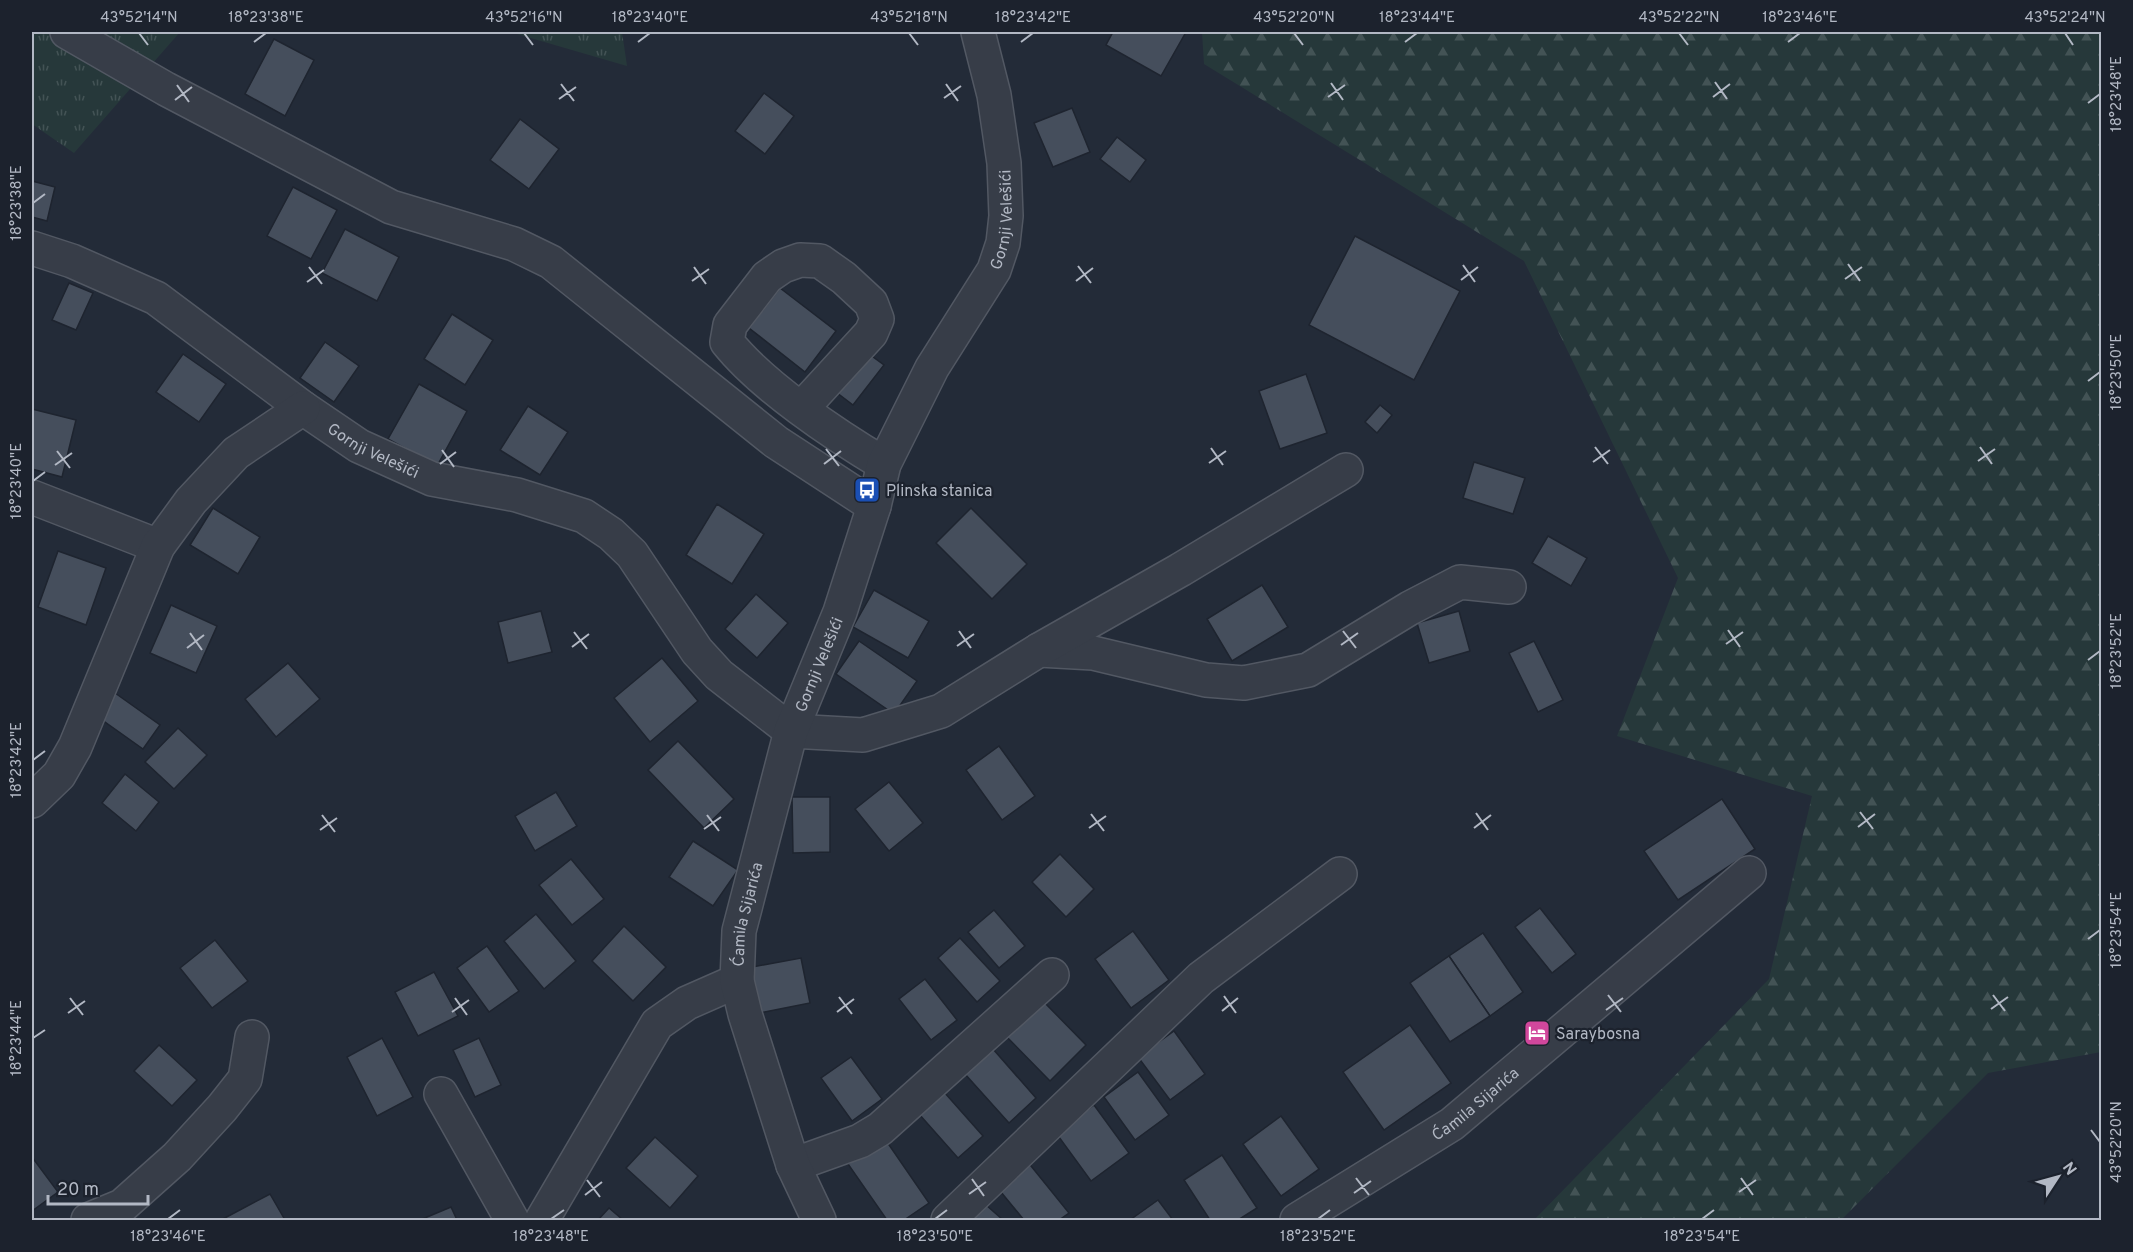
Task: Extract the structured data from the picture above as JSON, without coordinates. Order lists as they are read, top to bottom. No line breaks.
{"streets":{"street":["Gornji Velešići","Ćamila Sijarića"]},"crossings":[["Gornji Velešići","Ćamila Sijarića"]],"places":{"bus stop":["Plinska stanica"],"hotel":["Saraybosna"]},"scale_bar":"20 m","north":"top right","coordinates":["43°52'14\"N","18°23'38\"E","43°52'16\"N","18°23'40\"E","43°52'18\"N","18°23'42\"E","43°52'20\"N","18°23'44\"E","43°52'22\"N","18°23'46\"E","43°52'24\"N","18°23'48\"E","18°23'50\"E","18°23'52\"E","18°23'54\"E"]}
